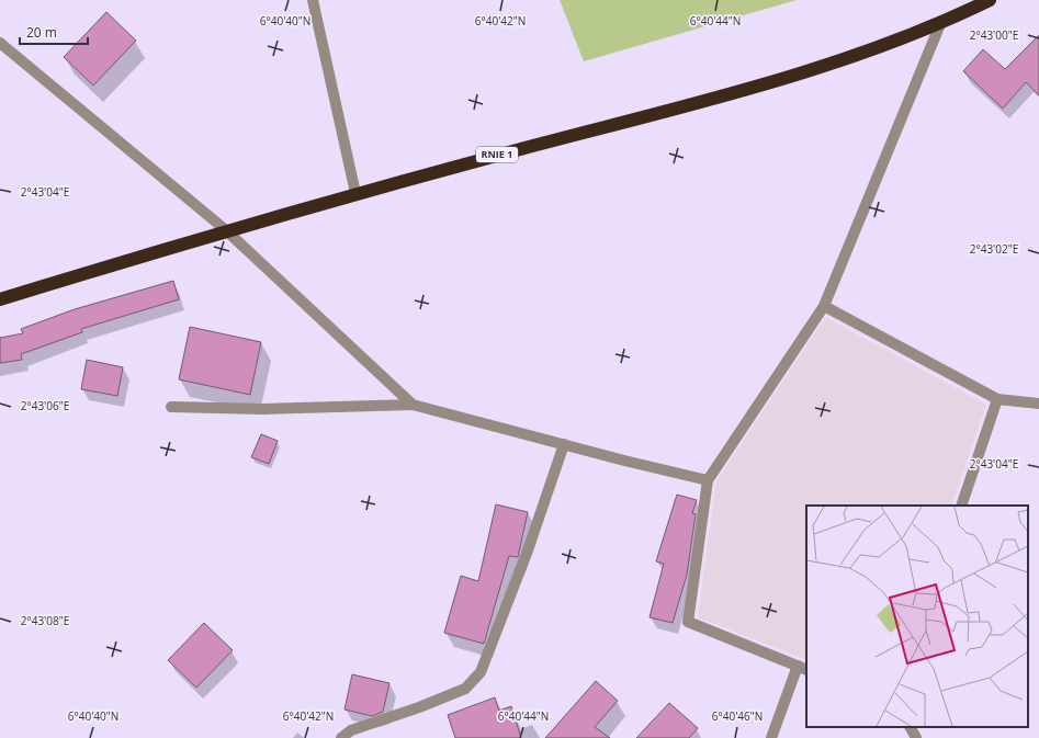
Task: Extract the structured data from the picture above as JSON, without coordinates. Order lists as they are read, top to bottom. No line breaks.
{"streets":{"highway":["RNIE 1"]},"scale_bar":"20 m","coordinates":["6°40'40\"N","6°40'42\"N","6°40'44\"N","2°43'00\"E","2°43'04\"E","2°43'02\"E","2°43'06\"E","2°43'08\"E","6°40'46\"N"]}
